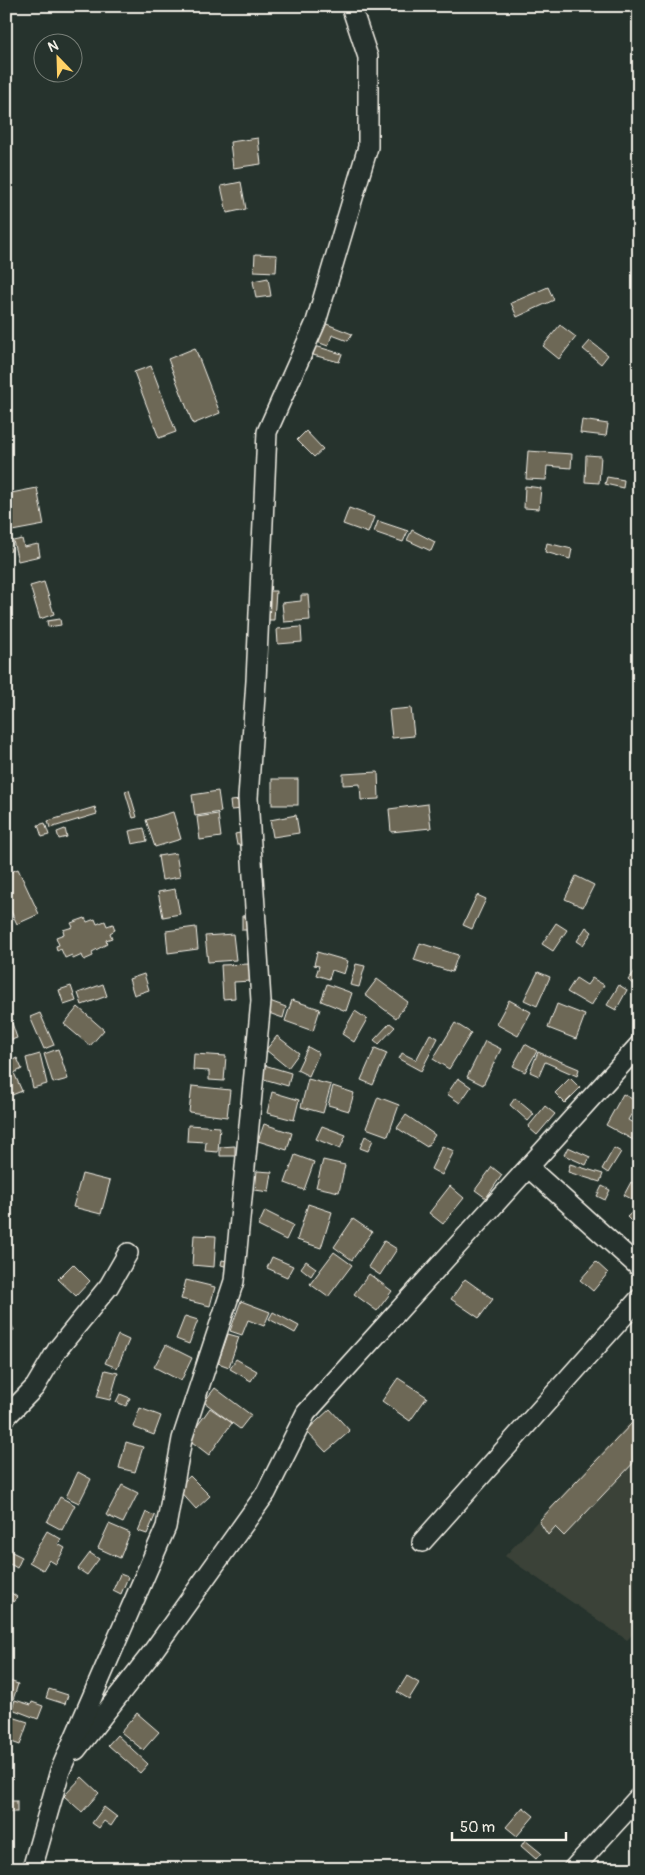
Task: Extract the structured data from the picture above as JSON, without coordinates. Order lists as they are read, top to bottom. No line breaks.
{"scale_bar":"50 m","north":"top left"}
